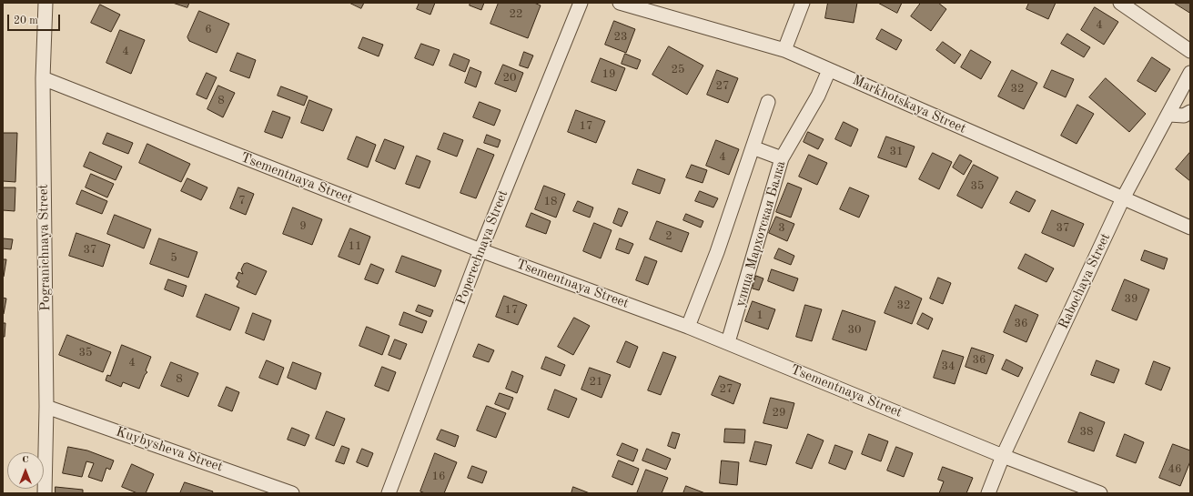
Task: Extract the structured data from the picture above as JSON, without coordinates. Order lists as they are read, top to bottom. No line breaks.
{"streets":{"street":["Markhotskaya Street","Tsementnaya Street","улица Мархотская Балка","Pogranichnaya Street","Poperechnaya Street","Rabochaya Street","Kuybysheva Street"]},"crossings":[["Markhotskaya Street","улица Мархотская Балка"],["Markhotskaya Street","Rabochaya Street"],["Tsementnaya Street","улица Мархотская Балка"],["Tsementnaya Street","Pogranichnaya Street"],["Tsementnaya Street","Poperechnaya Street"],["Tsementnaya Street","Rabochaya Street"],["Pogranichnaya Street","Kuybysheva Street"]],"house_numbers":["22","4","6","23","4","25","19","20","27","32","8","17","31","4","35","7","18","9","3","37","2","11","37","5","39","32","17","1","36","30","35","36","4","34","8","21","27","29","38","46","16"],"scale_bar":"20 m","north":"top"}
